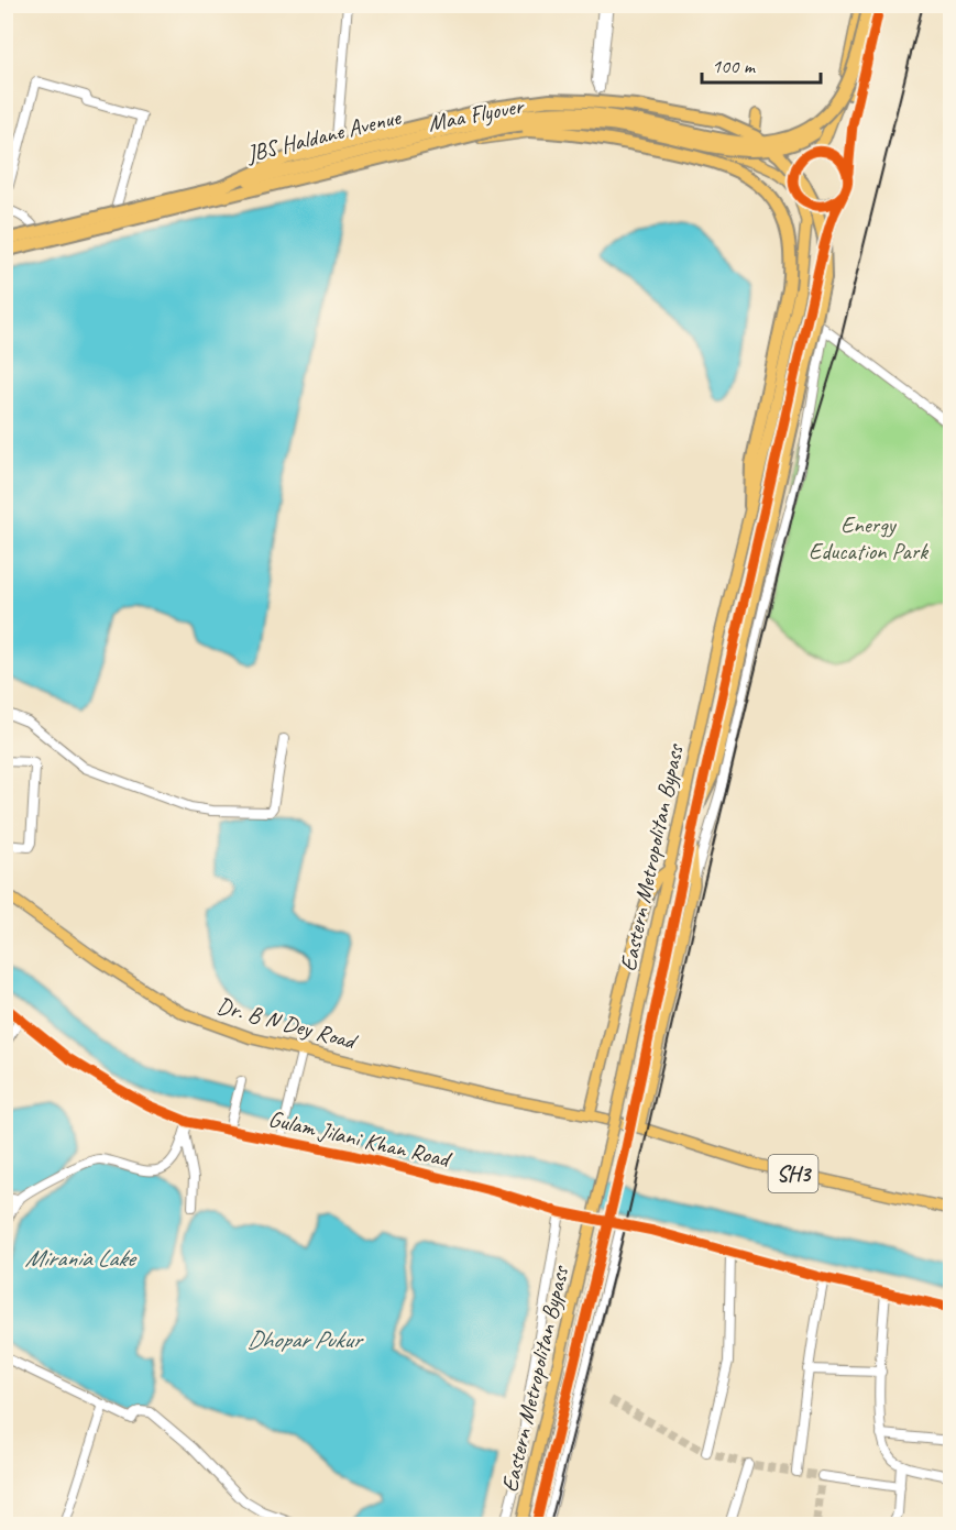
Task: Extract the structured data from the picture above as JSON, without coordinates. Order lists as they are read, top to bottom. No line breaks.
{"streets":{"highway":["Maa Flyover"],"main road":["JBS Haldane Avenue","Eastern Metropolitan Bypass","Dr. B N Dey Road","SH3"],"street":["Gulam Jilani Khan Road"]},"crossings":[["Maa Flyover","JBS Haldane Avenue"],["JBS Haldane Avenue","Eastern Metropolitan Bypass"],["Dr. B N Dey Road","SH3"]],"water":["Mirania Lake","Dhopar Pukur"],"parks":["Energy Education Park"],"scale_bar":"100 m"}
